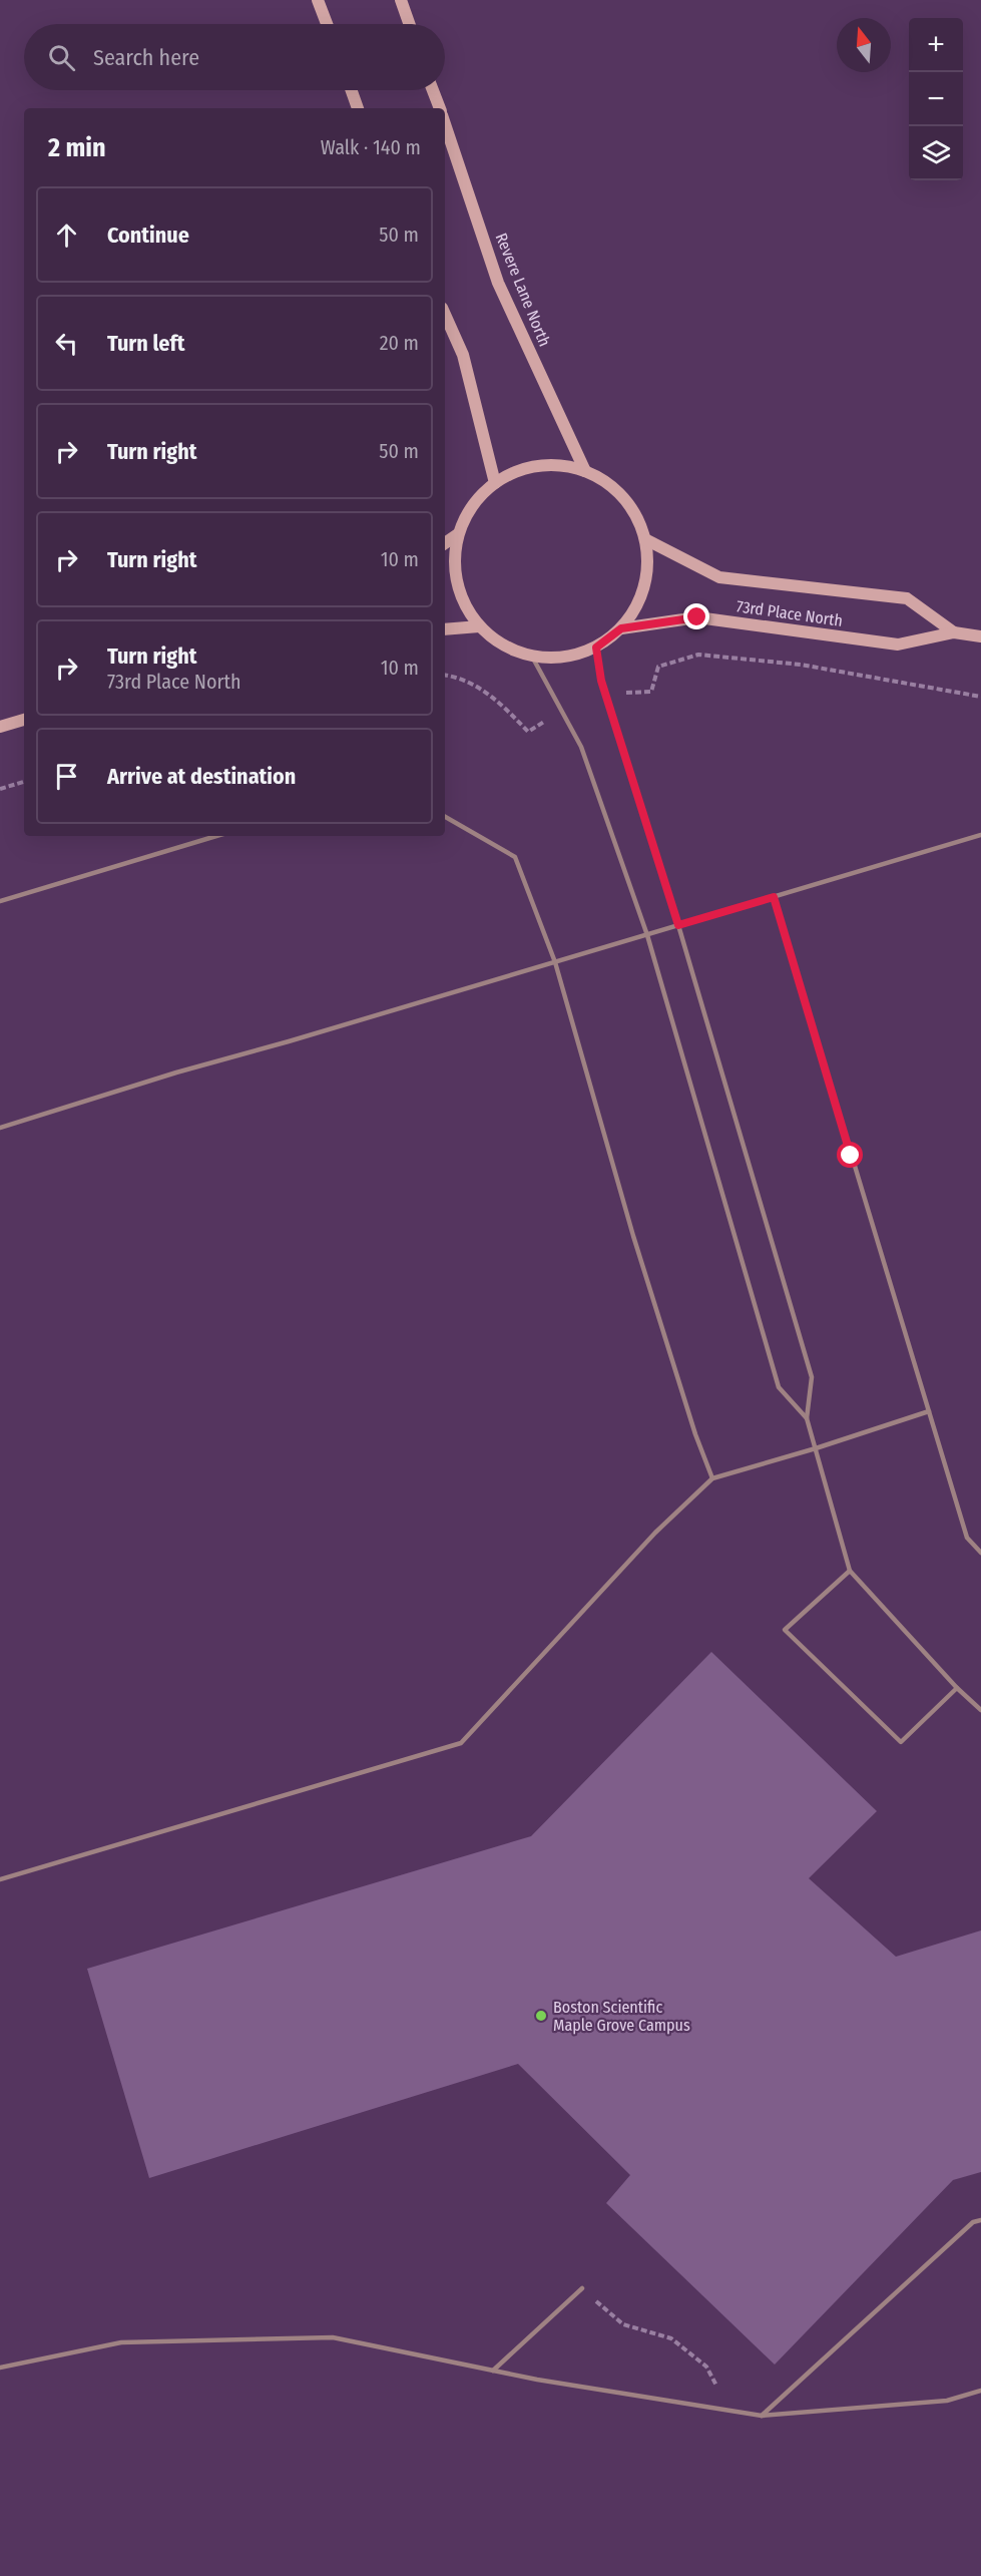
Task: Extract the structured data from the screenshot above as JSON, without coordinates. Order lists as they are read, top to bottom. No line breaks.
{"streets":{"street":["Revere Lane North","73rd Place North"]},"crossings":[["Revere Lane North","73rd Place North"]],"places":["Boston Scientific Maple Grove Campus"],"north":"top","page":{"map_buttons":["+","−"],"search":"Search here","heading":["2 min","Walk · 140 m"],"list":[["Continue","50 m"],["Turn left","20 m"],["Turn right","50 m"],["Turn right","10 m"],["Turn right","73rd Place North","10 m"],"Arrive at destination"]}}
